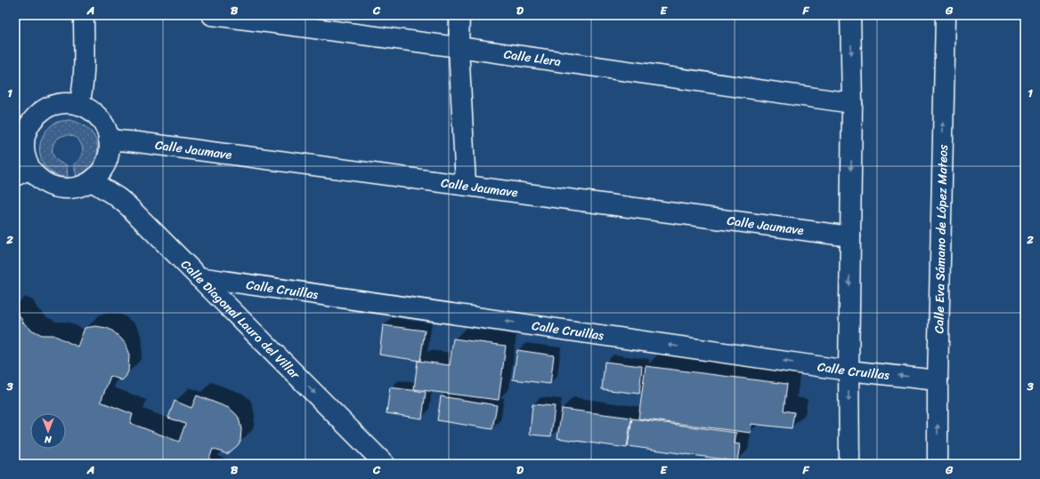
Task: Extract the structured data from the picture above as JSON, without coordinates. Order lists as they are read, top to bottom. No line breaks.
{"streets":{"street":["Calle Llera","Calle Jaumave","Calle Eva Sámano de López Mateos","Calle Cruillas","Calle Diagonal Lauro del Villar"]},"crossings":[["Calle Jaumave","Calle Diagonal Lauro del Villar"],["Calle Eva Sámano de López Mateos","Calle Cruillas"],["Calle Cruillas","Calle Diagonal Lauro del Villar"]],"one_way":["Calle Cruillas","Calle Diagonal Lauro del Villar"],"north":"bottom","grid":{"columns":["A","B","C","D","E","F","G"],"rows":["1","2","3"]}}
